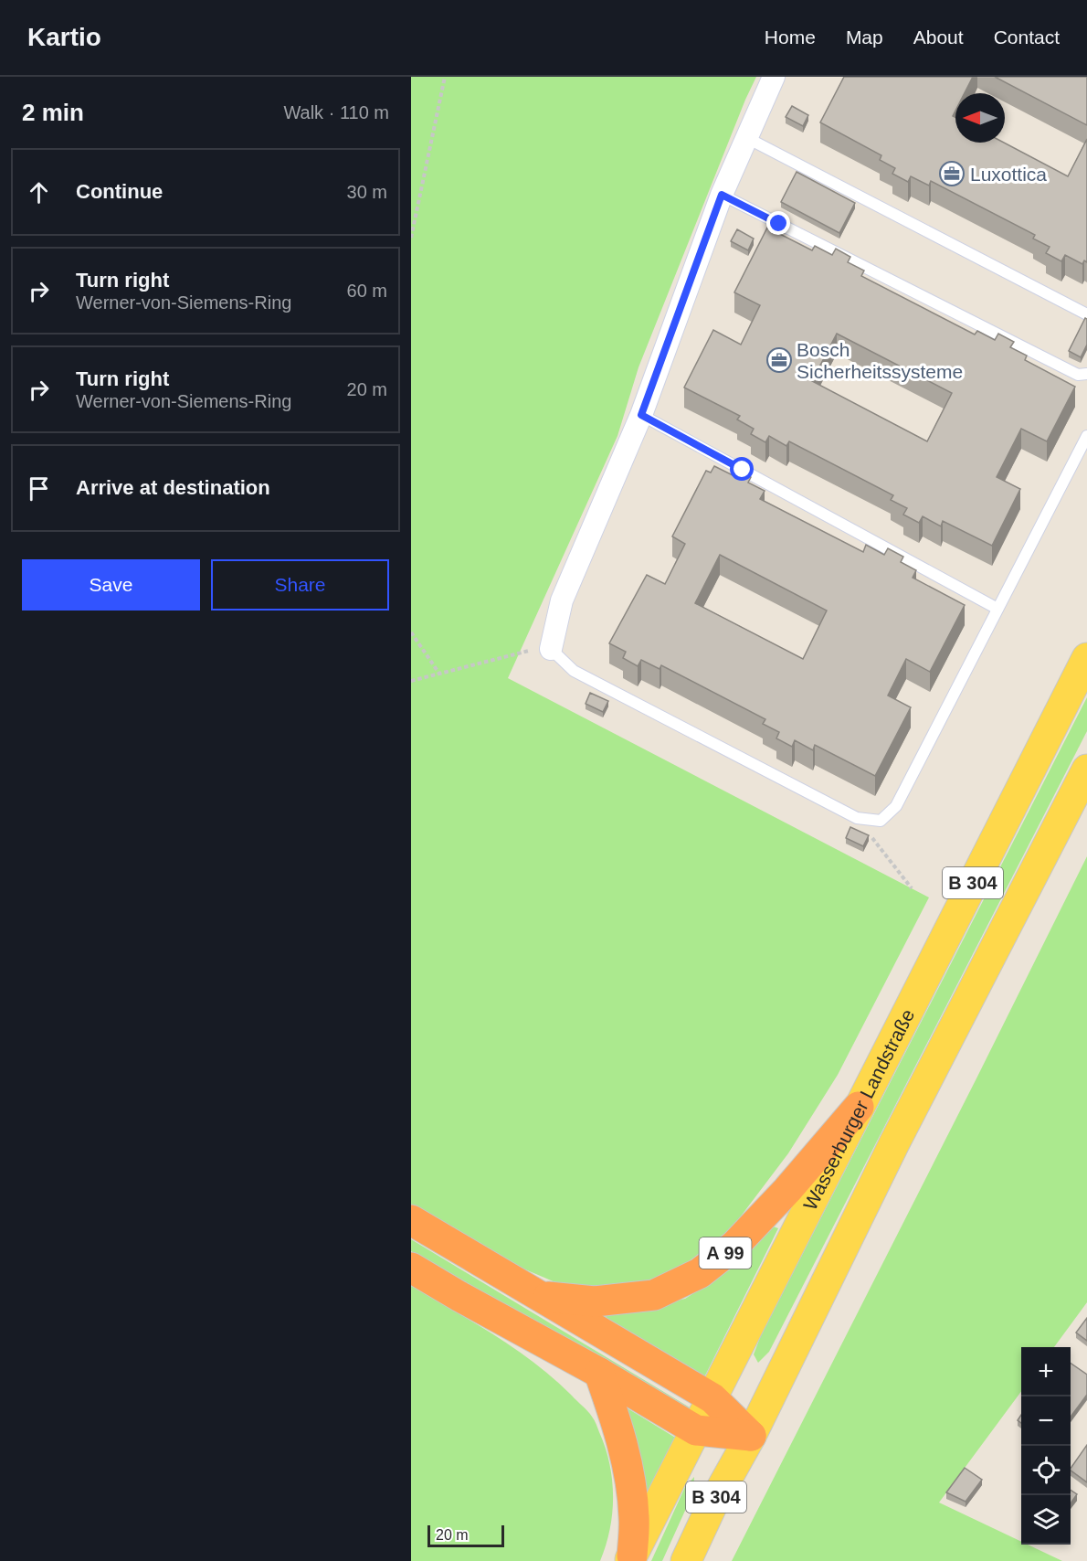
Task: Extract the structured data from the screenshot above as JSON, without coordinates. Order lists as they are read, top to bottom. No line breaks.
{"streets":{"highway":["A 99"],"main road":["B 304","Wasserburger Landstraße"]},"crossings":[["B 304","A 99"],["Wasserburger Landstraße","A 99"]],"places":{"office":["Luxottica","Bosch Sicherheitssysteme"]},"scale_bar":"20 m","north":"left","page":{"header":"Kartio","nav":["Home","Map","About","Contact"],"heading":["2 min","Walk · 110 m"],"list":[["Continue","30 m"],["Turn right","Werner-von-Siemens-Ring","60 m"],["Turn right","Werner-von-Siemens-Ring","20 m"],"Arrive at destination"],"buttons":["Save","Share"],"map_buttons":["+","−"],"scale":"20 m"}}
